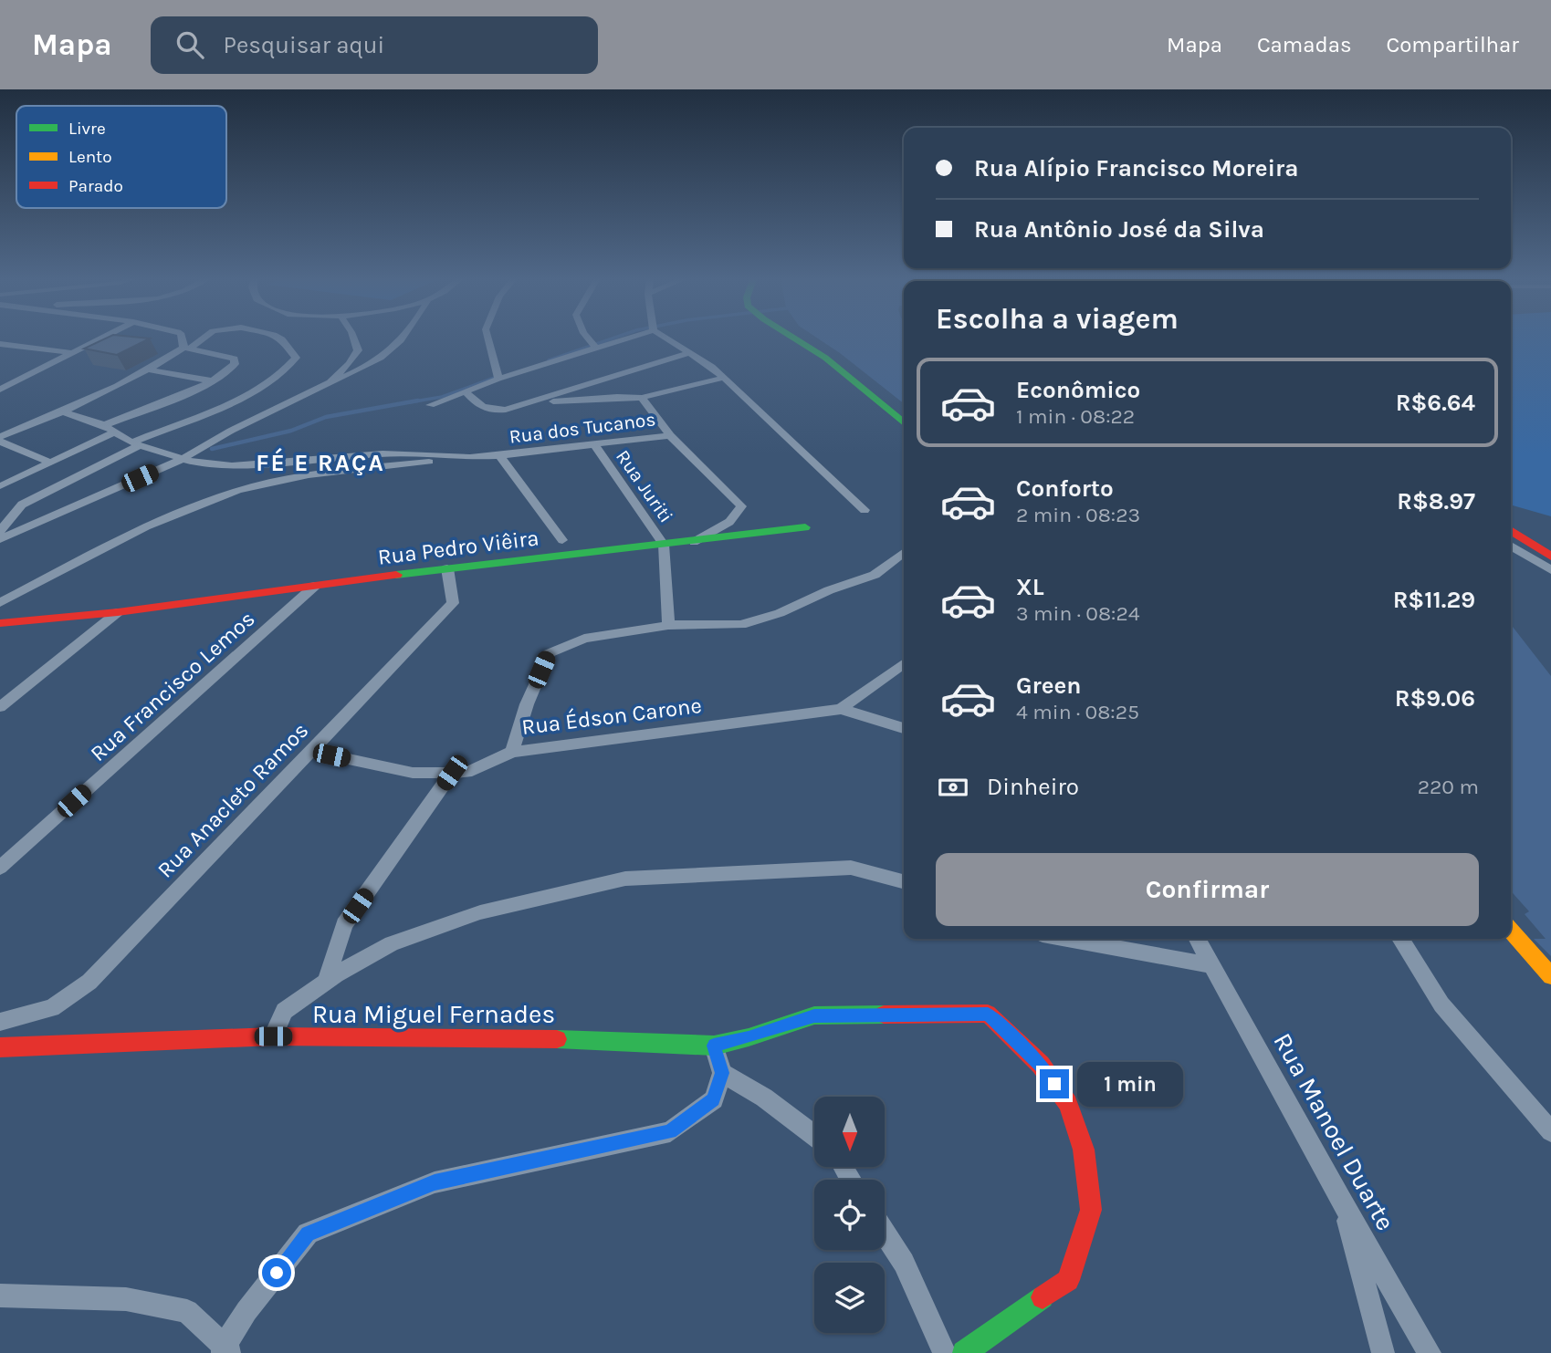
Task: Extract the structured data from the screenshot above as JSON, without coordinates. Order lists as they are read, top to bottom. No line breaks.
{"streets":{"street":["Rua dos Tucanos","Rua Juriti","Rua Pedro Viêira","Rua Francisco Lemos","Rua Édson Carone","Rua Anacleto Ramos","Rua Miguel Fernades","Rua Manoel Duarte"]},"crossings":[["Rua dos Tucanos","Rua Juriti"],["Rua Juriti","Rua Pedro Viêira"],["Rua Pedro Viêira","Rua Francisco Lemos"],["Rua Pedro Viêira","Rua Anacleto Ramos"],["Rua Édson Carone","Rua Anacleto Ramos"]],"districts":["FÉ E RAÇA"],"legend":["Livre","Lento","Parado"],"north":"bottom","page":{"header":"Mapa","search":"Pesquisar aqui","nav":["Mapa","Camadas","Compartilhar"],"banner":["Rua Alípio Francisco Moreira","Rua Antônio José da Silva"],"heading":"Escolha a viagem","list":[{"name":"Econômico","note":"1 min · 08:22","value":"R$6.64"},{"name":"Conforto","note":"2 min · 08:23","value":"R$8.97"},{"name":"XL","note":"3 min · 08:24","value":"R$11.29"},{"name":"Green","note":"4 min · 08:25","value":"R$9.06"}],"pay":["Dinheiro","220 m"],"buttons":"Confirmar","bubble":"1 min"}}
